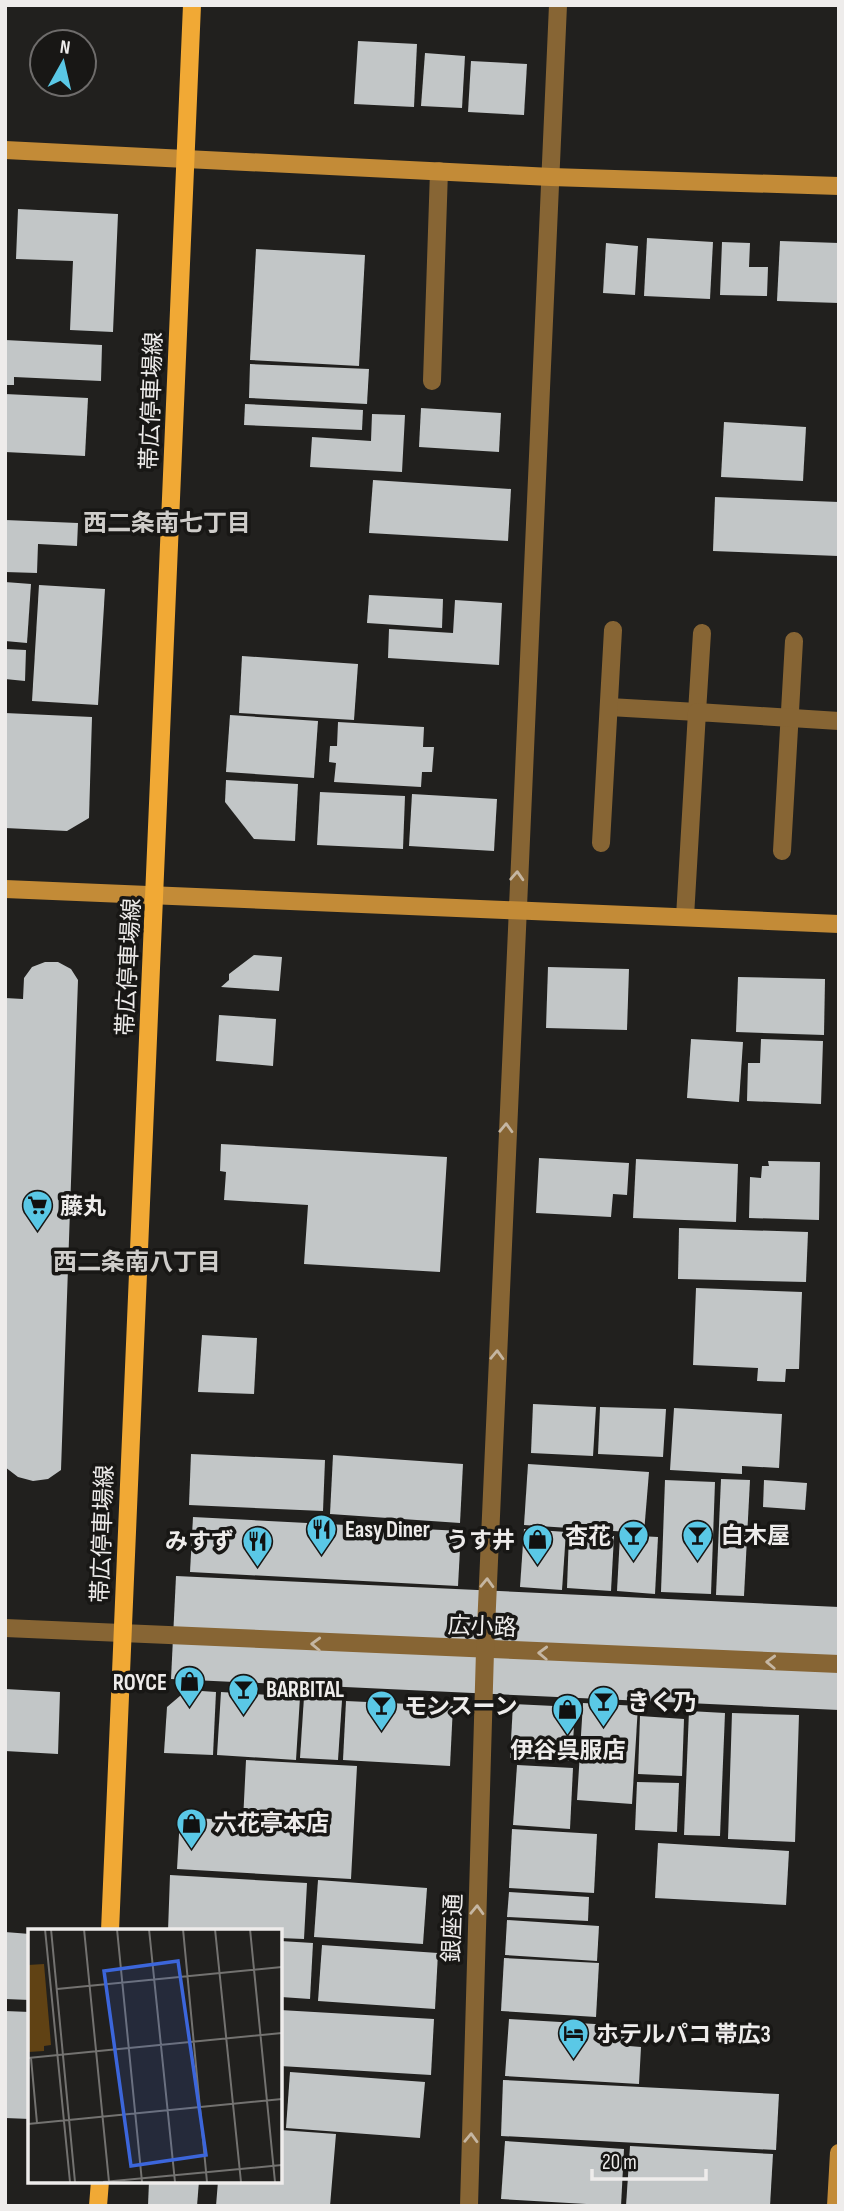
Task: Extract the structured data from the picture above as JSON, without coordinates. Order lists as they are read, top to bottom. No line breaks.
{"streets":{"main road":["帯広停車場線"],"street":["広小路","銀座通"]},"crossings":[["帯広停車場線","広小路"],["広小路","銀座通"]],"one_way":["広小路","銀座通"],"districts":["西二条南七丁目","西二条南八丁目"],"places":{"supermarket":["藤丸"],"restaurant":["Easy Diner","みすず"],"bar":["白木屋","杏花","BARBITAL","きく乃","モンスーン"],"shop":["うす井","ROYCE","伊谷呉服店","六花亭本店"],"hotel":["ホテルパコ 帯広3"]},"scale_bar":"20 m","north":"top"}
